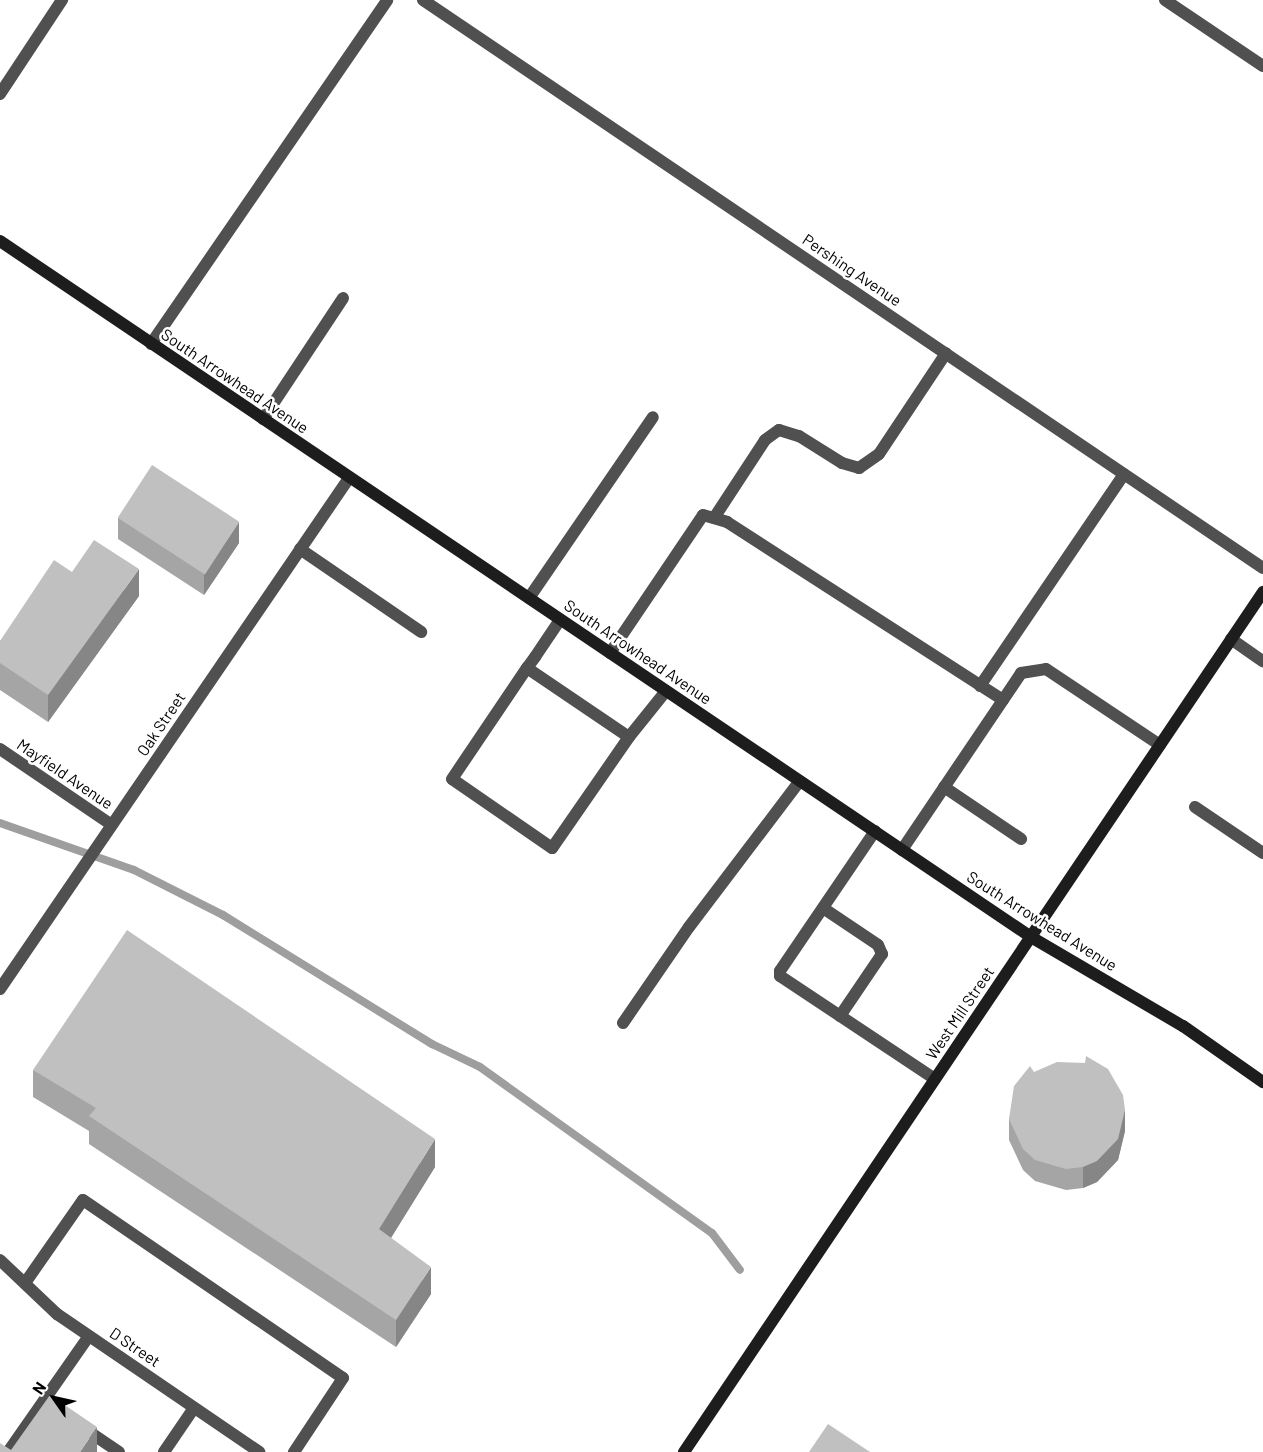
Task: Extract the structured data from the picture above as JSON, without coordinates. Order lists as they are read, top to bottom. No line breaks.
{"streets":{"main road":["South Arrowhead Avenue","West Mill Street"],"street":["Pershing Avenue","Oak Street","Mayfield Avenue","D Street"]},"crossings":[["South Arrowhead Avenue","Oak Street"],["South Arrowhead Avenue","West Mill Street"],["Oak Street","Mayfield Avenue"]],"north":"top left"}
